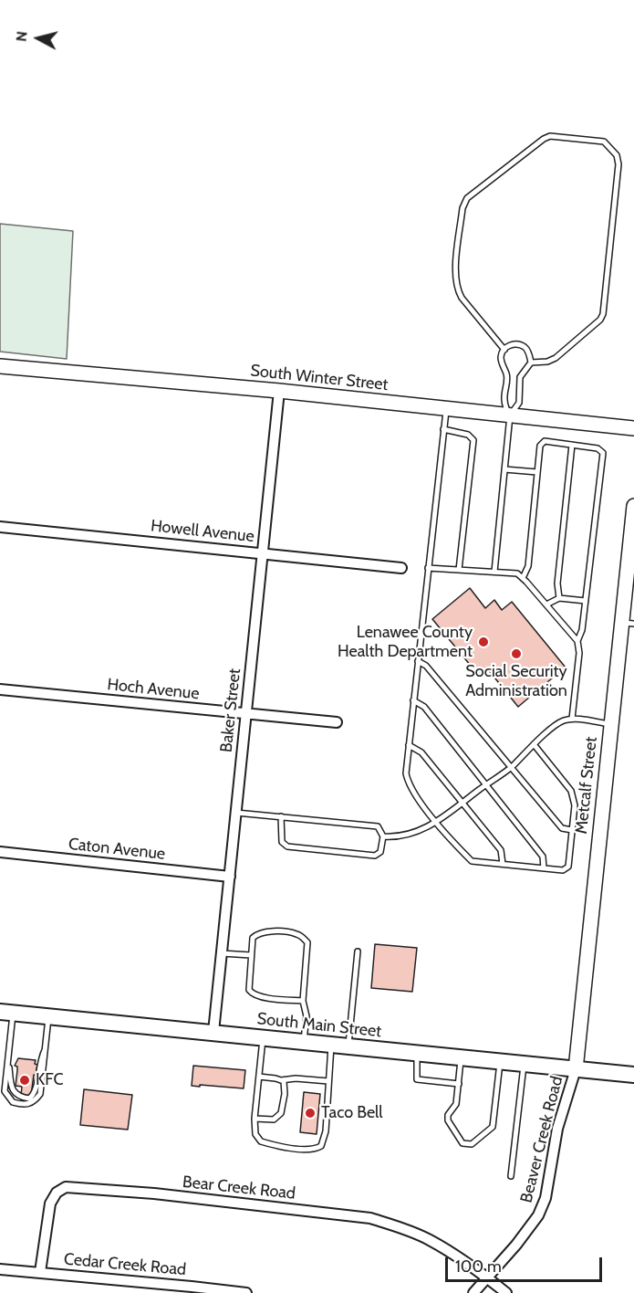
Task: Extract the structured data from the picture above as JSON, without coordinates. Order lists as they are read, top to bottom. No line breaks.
{"streets":{"main road":["South Main Street"],"street":["South Winter Street","Howell Avenue","Hoch Avenue","Baker Street","Metcalf Street","Caton Avenue","Beaver Creek Road","Bear Creek Road","Cedar Creek Road"]},"crossings":[["South Winter Street","Baker Street"],["Howell Avenue","Baker Street"],["Hoch Avenue","Baker Street"],["Baker Street","Caton Avenue"],["Baker Street","South Main Street"],["Metcalf Street","South Main Street"],["Metcalf Street","Beaver Creek Road"],["South Main Street","Beaver Creek Road"],["Beaver Creek Road","Bear Creek Road"],["Bear Creek Road","Cedar Creek Road"]],"places":["Lenawee County Health Department","Social Security Administration","KFC","Taco Bell"],"scale_bar":"100 m","north":"left"}
